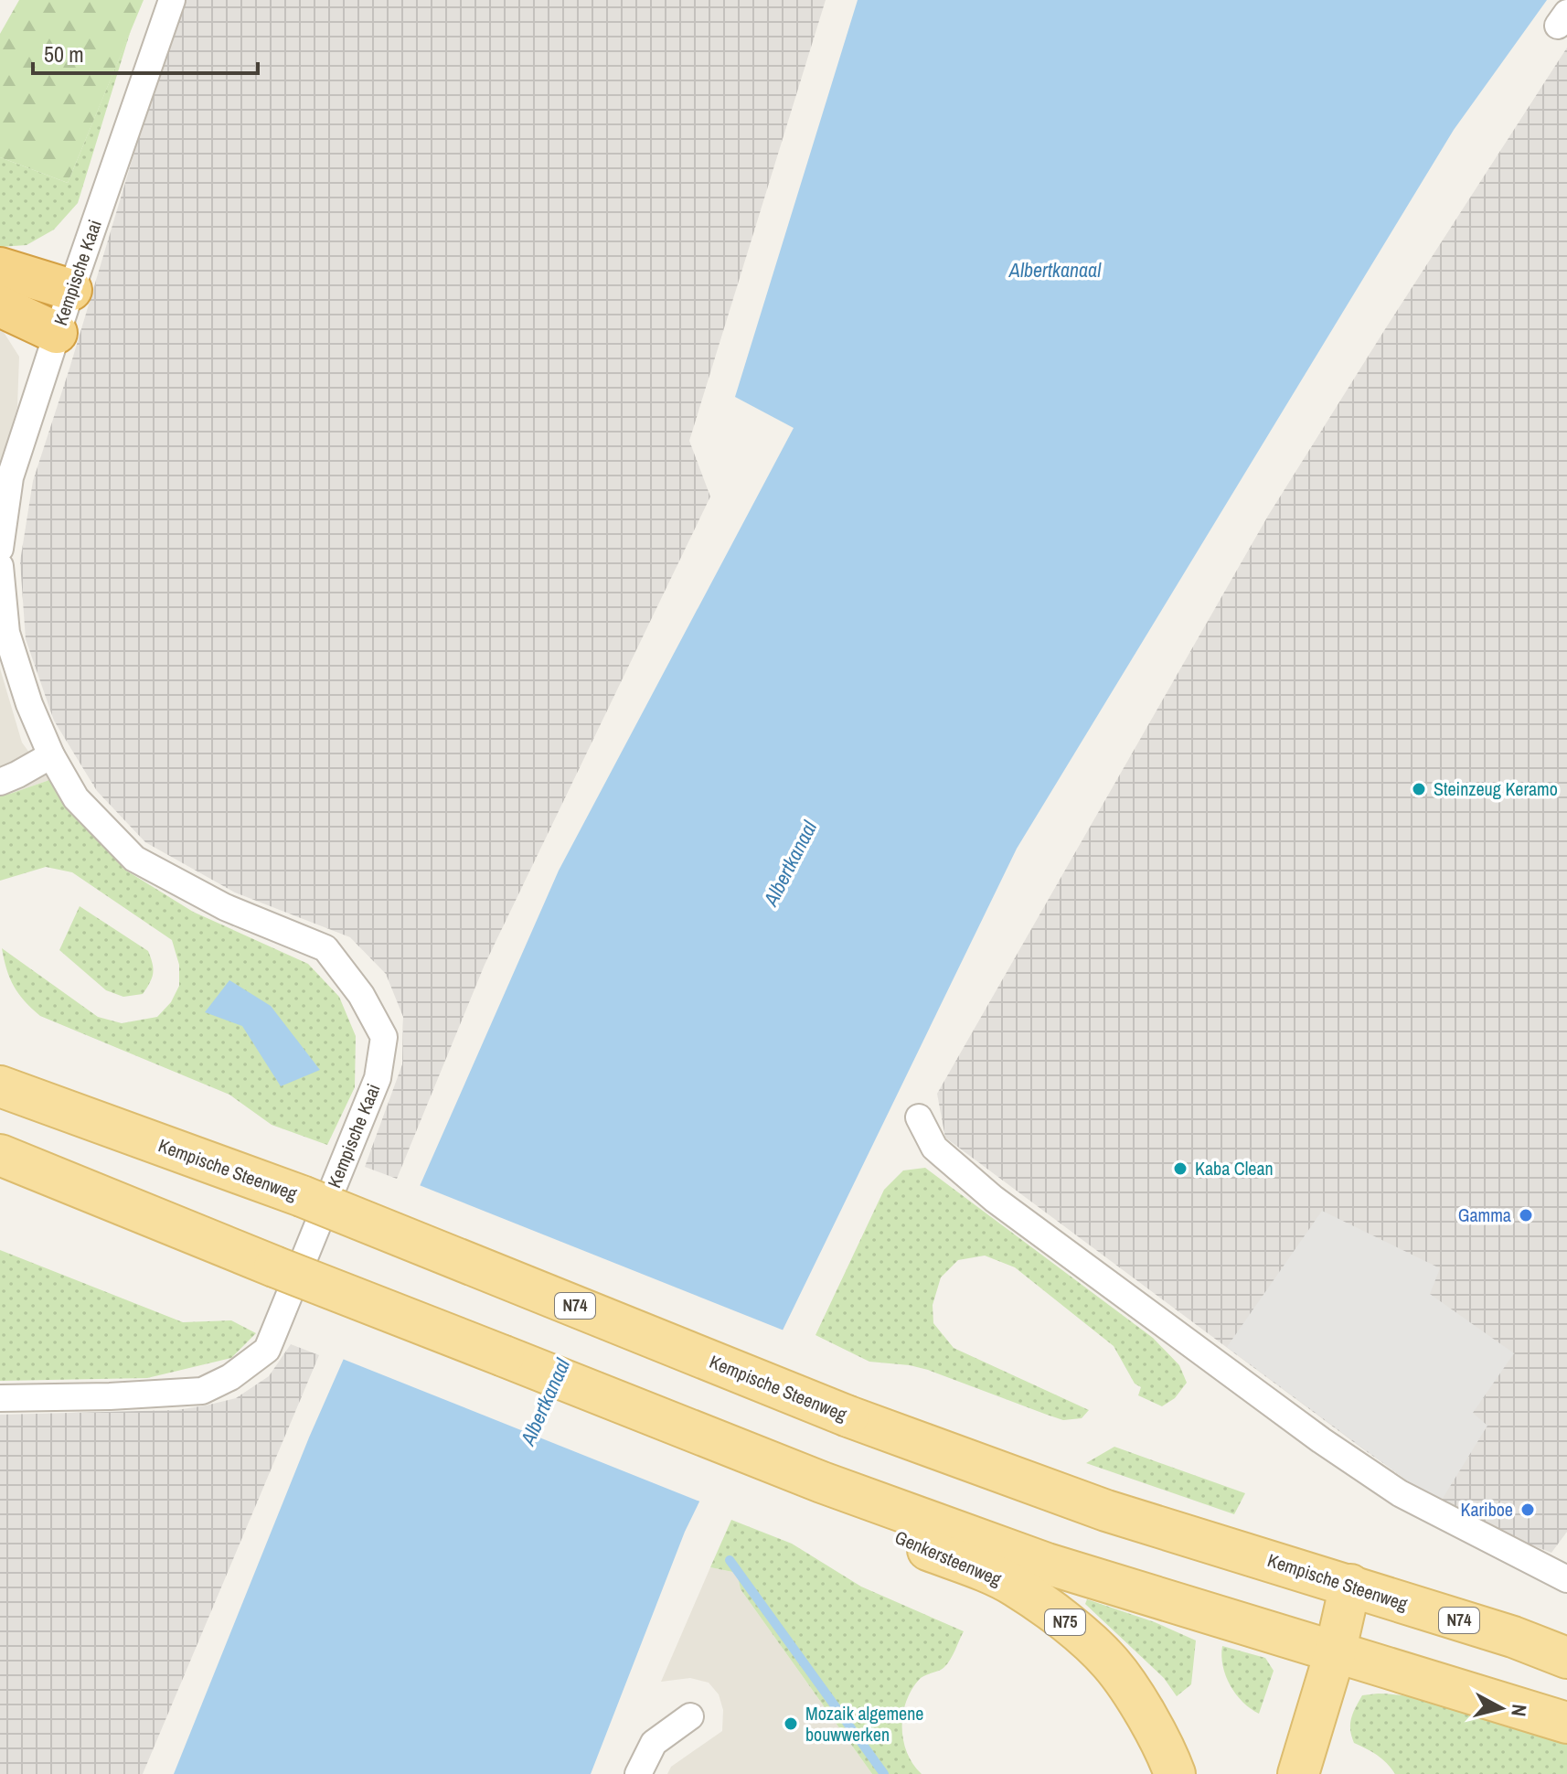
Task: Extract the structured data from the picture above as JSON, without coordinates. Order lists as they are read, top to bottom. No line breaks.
{"streets":{"main road":["Kempische Steenweg","N74","Genkersteenweg","N75"],"street":["Kempische Kaai"]},"water":["Albertkanaal"],"places":["Steinzeug Keramo","Kaba Clean","Gamma","Kariboe","Mozaik algemene bouwwerken"],"scale_bar":"50 m","north":"right"}
